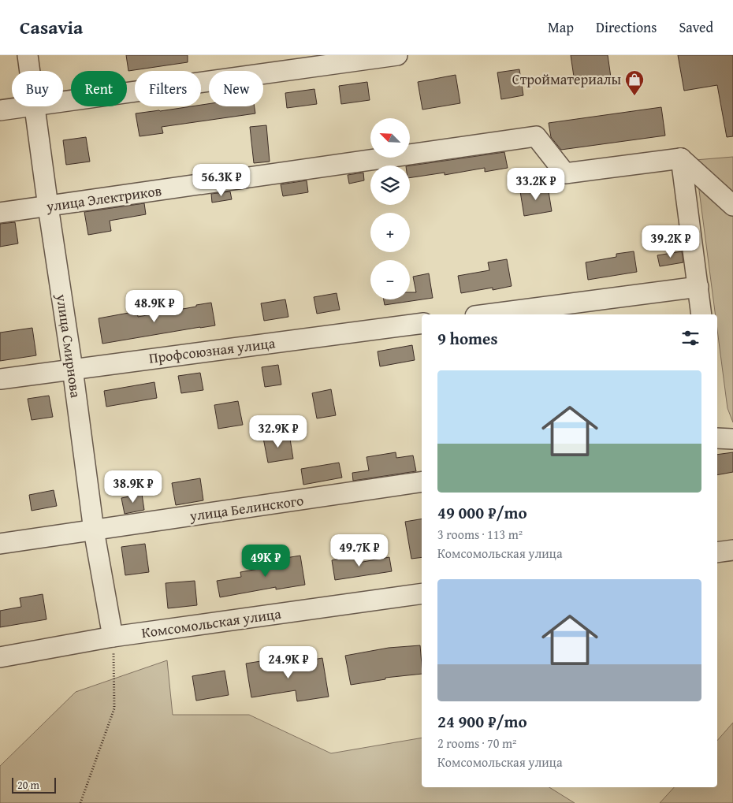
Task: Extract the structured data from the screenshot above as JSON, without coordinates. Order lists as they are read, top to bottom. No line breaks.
{"streets":{"street":["улица Электриков","улица Смирнова","Профсоюзная улица","улица Белинского","Комсомольская улица"]},"crossings":[["улица Электриков","улица Смирнова"],["улица Смирнова","Профсоюзная улица"],["улица Смирнова","улица Белинского"],["улица Смирнова","Комсомольская улица"]],"places":{"shop":["Стройматериалы"]},"scale_bar":"20 m","north":"top left","page":{"header":"Casavia","nav":["Map","Directions","Saved"],"chip":["Buy","Rent","Filters","New"],"map_buttons":["+","−"],"price":["56.3K ₽","33.2K ₽","39.2K ₽","48.9K ₽","32.9K ₽","38.9K ₽","49.7K ₽","49K ₽","24.9K ₽"],"heading":"9 homes","list":[{"name":"49 000 ₽/mo","note":"3 rooms · 113 m² · Комсомольская улица"},{"name":"24 900 ₽/mo","note":"2 rooms · 70 m² · Комсомольская улица"}],"scale":"20 m"}}
